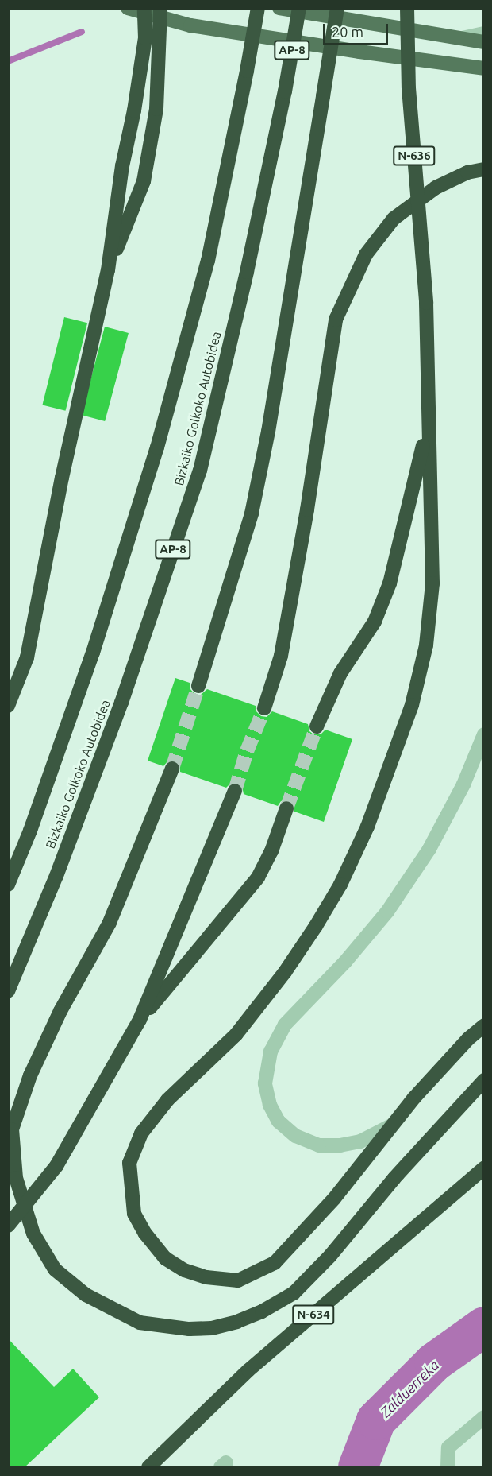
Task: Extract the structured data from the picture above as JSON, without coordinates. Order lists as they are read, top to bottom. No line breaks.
{"streets":{"highway":["AP-8","N-636","Bizkaiko Golkoko Autobidea","N-634"]},"water":["Zalduerreka"],"scale_bar":"20 m"}
